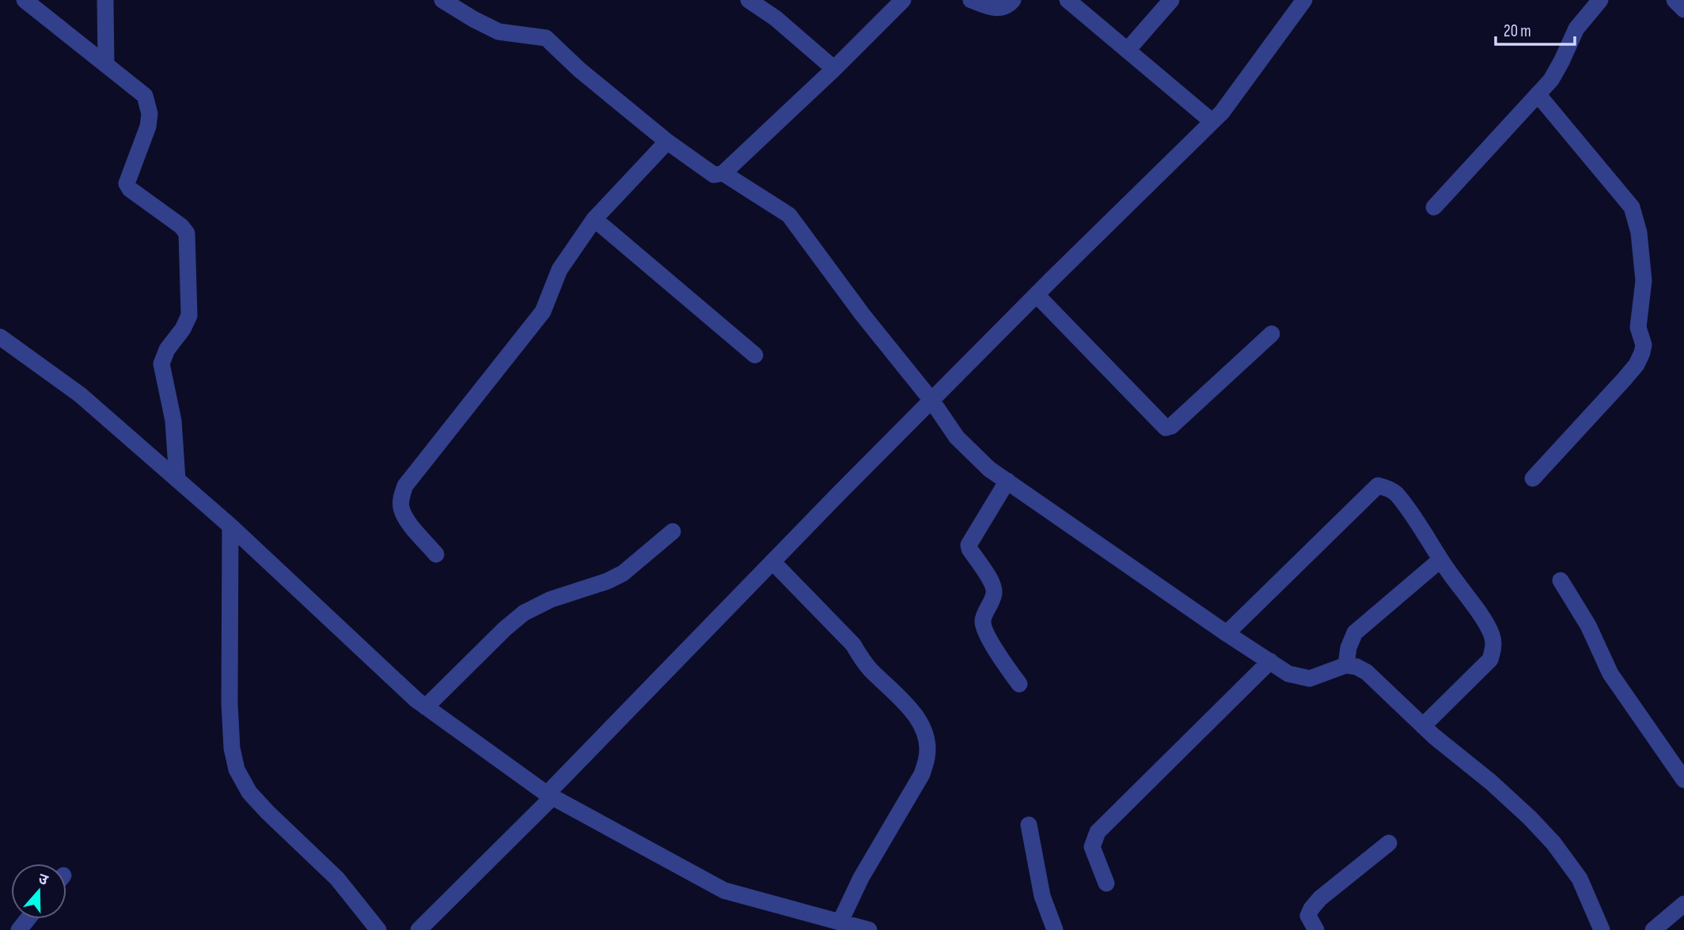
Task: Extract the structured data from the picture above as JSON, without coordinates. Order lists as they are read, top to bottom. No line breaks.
{"scale_bar":"20 m","north":"top"}
